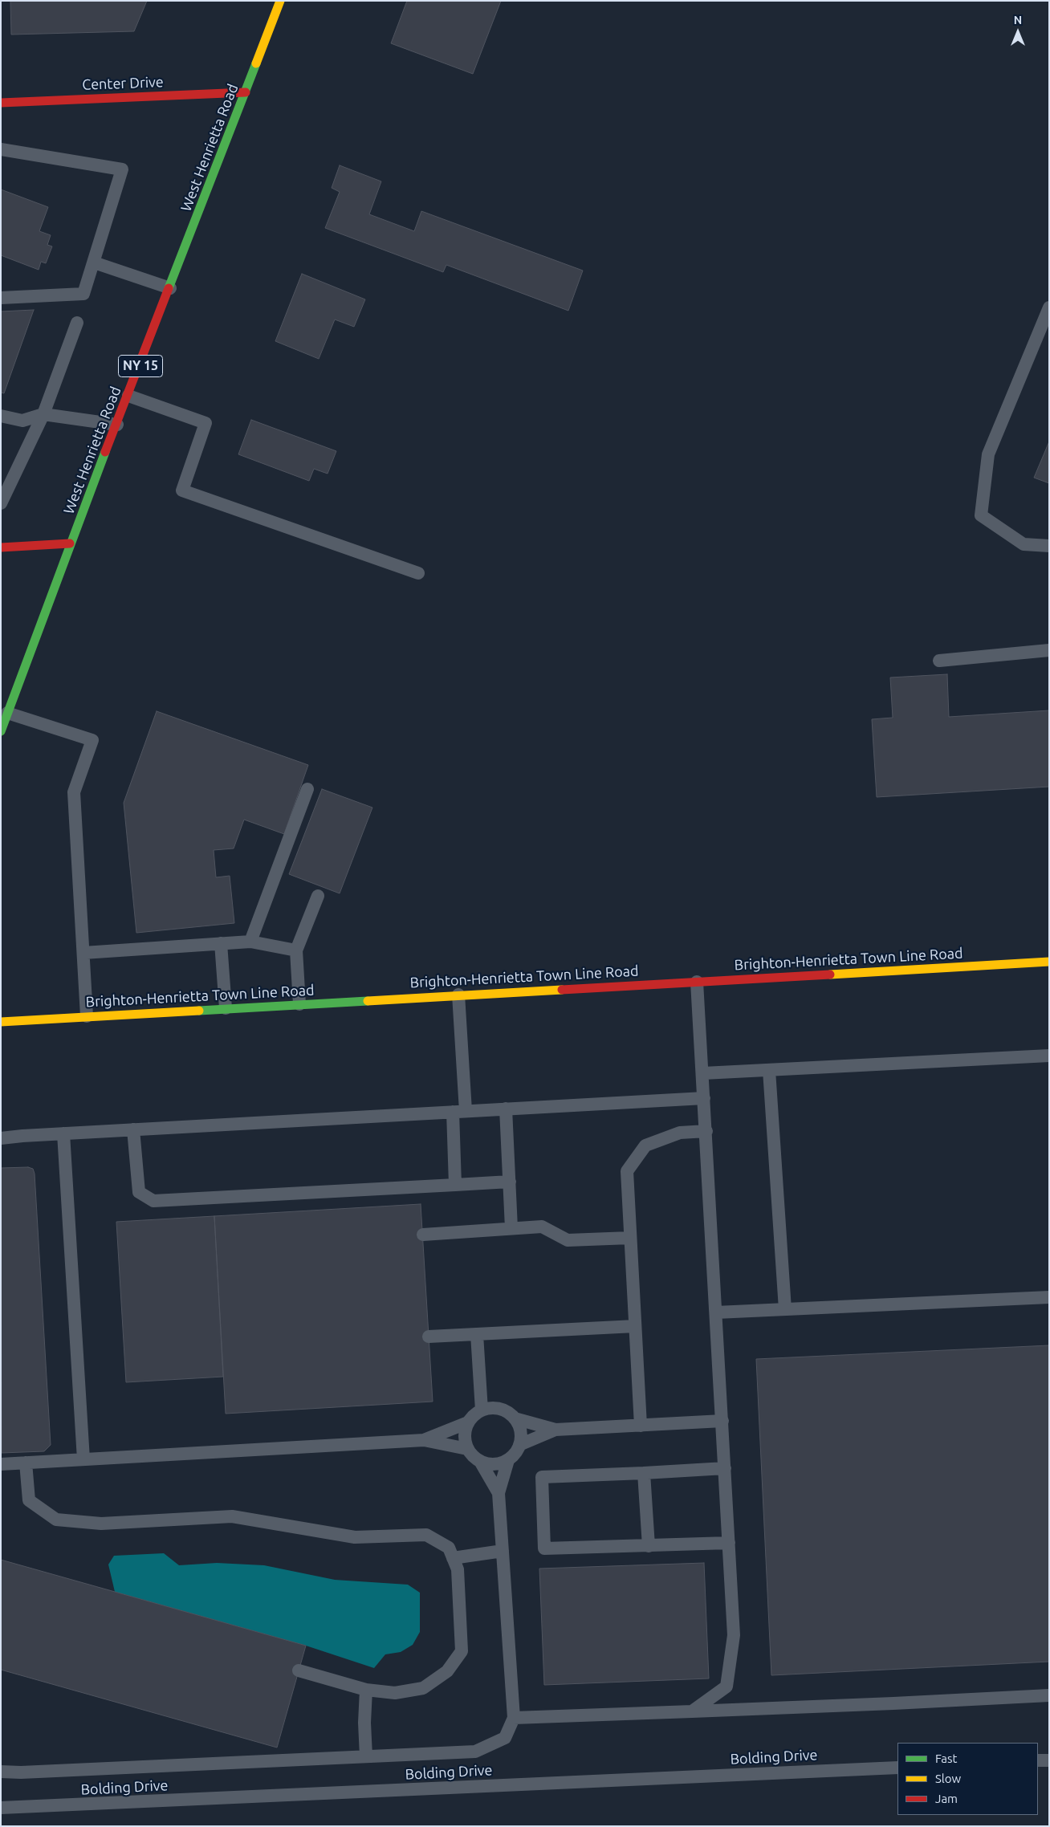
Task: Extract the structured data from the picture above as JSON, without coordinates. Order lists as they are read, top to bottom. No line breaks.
{"streets":{"street":["Center Drive","West Henrietta Road","NY 15","Brighton-Henrietta Town Line Road"],"lane":["Bolding Drive"]},"crossings":[["Center Drive","West Henrietta Road"]],"legend":["Fast","Slow","Jam"],"north":"top"}
